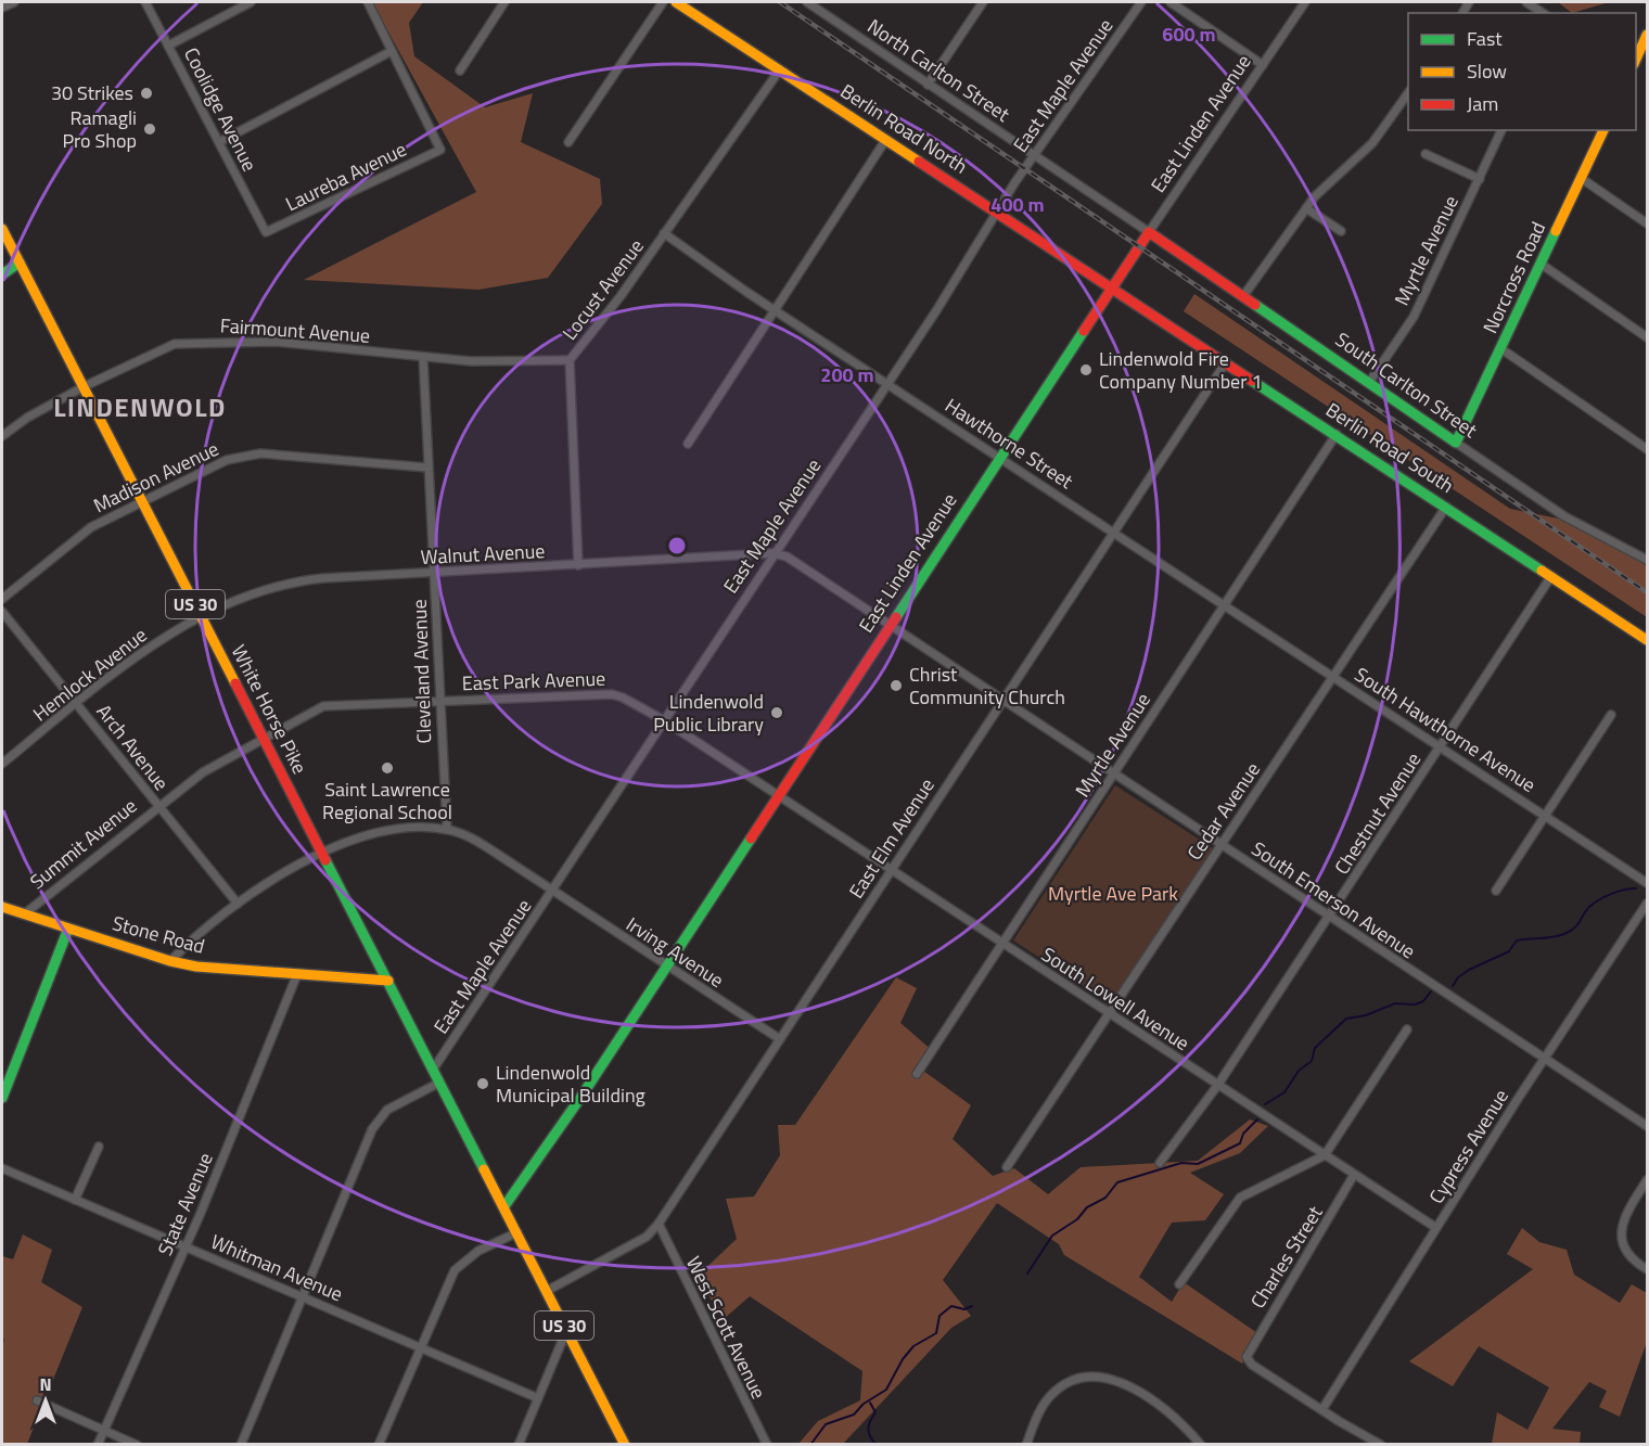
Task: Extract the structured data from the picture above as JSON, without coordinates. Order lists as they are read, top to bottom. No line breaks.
{"streets":{"main road":["East Linden Avenue","Berlin Road North","Norcross Road","South Carlton Street","Berlin Road South","US 30","White Horse Pike","Stone Road"],"street":["North Carlton Street","East Maple Avenue","Coolidge Avenue","Laureba Avenue","Myrtle Avenue","Locust Avenue","Fairmount Avenue","Hawthorne Street","Madison Avenue","Walnut Avenue","Cleveland Avenue","Hemlock Avenue","East Park Avenue","South Hawthorne Avenue","Arch Avenue","Cedar Avenue","Chestnut Avenue","East Elm Avenue","Summit Avenue","South Emerson Avenue","Irving Avenue","South Lowell Avenue","Cypress Avenue","State Avenue","Charles Street","Whitman Avenue","West Scott Avenue"]},"crossings":[["North Carlton Street","East Maple Avenue"],["North Carlton Street","East Linden Avenue"],["North Carlton Street","South Carlton Street"],["East Maple Avenue","Berlin Road North"],["East Maple Avenue","Hawthorne Street"],["East Maple Avenue","Walnut Avenue"],["East Maple Avenue","White Horse Pike"],["East Maple Avenue","South Emerson Avenue"],["East Maple Avenue","Irving Avenue"],["East Maple Avenue","South Lowell Avenue"],["Coolidge Avenue","Laureba Avenue"],["East Linden Avenue","Berlin Road North"],["East Linden Avenue","South Carlton Street"],["East Linden Avenue","Hawthorne Street"],["East Linden Avenue","Berlin Road South"],["East Linden Avenue","US 30"],["East Linden Avenue","White Horse Pike"],["East Linden Avenue","South Emerson Avenue"],["East Linden Avenue","Irving Avenue"],["East Linden Avenue","South Lowell Avenue"],["Berlin Road North","Locust Avenue"],["Berlin Road North","Berlin Road South"],["Myrtle Avenue","South Carlton Street"],["Myrtle Avenue","Hawthorne Street"],["Myrtle Avenue","Berlin Road South"],["Myrtle Avenue","South Hawthorne Avenue"],["Myrtle Avenue","South Emerson Avenue"],["Myrtle Avenue","South Lowell Avenue"],["Norcross Road","South Carlton Street"],["Locust Avenue","Fairmount Avenue"],["Locust Avenue","Hawthorne Street"],["Locust Avenue","Walnut Avenue"],["Fairmount Avenue","Cleveland Avenue"],["Fairmount Avenue","White Horse Pike"],["Hawthorne Street","South Hawthorne Avenue"],["Hawthorne Street","East Elm Avenue"],["Berlin Road South","Cedar Avenue"],["Berlin Road South","Chestnut Avenue"],["Berlin Road South","East Elm Avenue"],["Madison Avenue","Cleveland Avenue"],["Madison Avenue","White Horse Pike"],["Walnut Avenue","Cleveland Avenue"],["Walnut Avenue","Hemlock Avenue"],["Walnut Avenue","White Horse Pike"],["Walnut Avenue","South Emerson Avenue"],["US 30","White Horse Pike"],["US 30","East Elm Avenue"],["Cleveland Avenue","East Park Avenue"],["Cleveland Avenue","Irving Avenue"],["Hemlock Avenue","White Horse Pike"],["Hemlock Avenue","Arch Avenue"],["East Park Avenue","White Horse Pike"],["East Park Avenue","Summit Avenue"],["East Park Avenue","South Lowell Avenue"],["White Horse Pike","Summit Avenue"],["White Horse Pike","Stone Road"],["South Hawthorne Avenue","Cedar Avenue"],["South Hawthorne Avenue","Chestnut Avenue"],["Arch Avenue","Summit Avenue"],["Cedar Avenue","South Emerson Avenue"],["Cedar Avenue","South Lowell Avenue"],["Chestnut Avenue","South Emerson Avenue"],["Chestnut Avenue","South Lowell Avenue"],["East Elm Avenue","South Emerson Avenue"],["East Elm Avenue","Irving Avenue"],["East Elm Avenue","South Lowell Avenue"],["East Elm Avenue","West Scott Avenue"],["Summit Avenue","Stone Road"],["South Emerson Avenue","Cypress Avenue"],["Stone Road","State Avenue"],["South Lowell Avenue","Cypress Avenue"],["South Lowell Avenue","Charles Street"],["Cypress Avenue","Charles Street"],["State Avenue","Whitman Avenue"]],"districts":["LINDENWOLD"],"parks":["Myrtle Ave Park"],"places":["30 Strikes","Ramagli Pro Shop","Lindenwold Fire Company Number 1","Christ Community Church","Lindenwold Public Library","Saint Lawrence Regional School","Lindenwold Municipal Building"],"legend":["Fast","Slow","Jam"],"north":"top","rings":["600 m","400 m","200 m"]}
